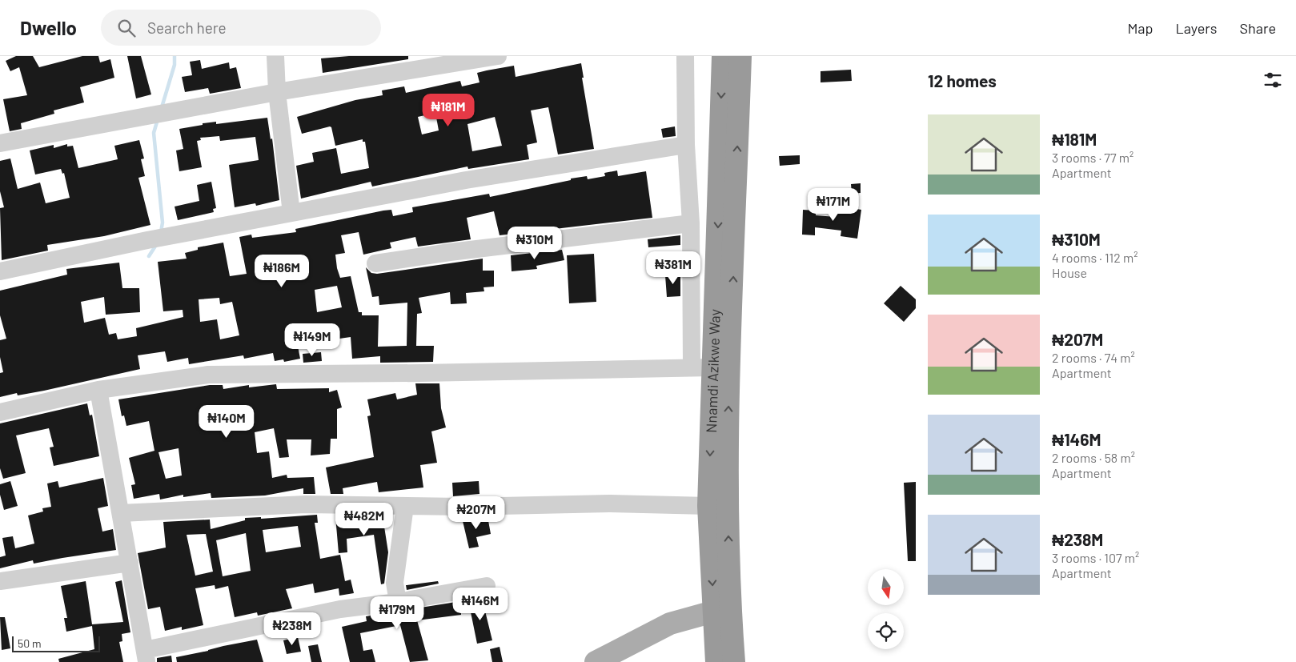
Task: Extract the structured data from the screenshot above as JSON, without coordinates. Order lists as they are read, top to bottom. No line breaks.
{"streets":{"highway":["Nnamdi Azikwe Way"]},"scale_bar":"50 m","north":"bottom","page":{"header":"Dwello","search":"Search here","nav":["Map","Layers","Share"],"heading":"12 homes","price":["₦181M","₦171M","₦310M","₦381M","₦186M","₦149M","₦140M","₦207M","₦482M","₦146M","₦179M","₦238M"],"list":[{"name":"₦181M","note":"3 rooms · 77 m² · Apartment"},{"name":"₦310M","note":"4 rooms · 112 m² · House"},{"name":"₦207M","note":"2 rooms · 74 m² · Apartment"},{"name":"₦146M","note":"2 rooms · 58 m² · Apartment"},{"name":"₦238M","note":"3 rooms · 107 m² · Apartment"}],"scale":"50 m"}}
